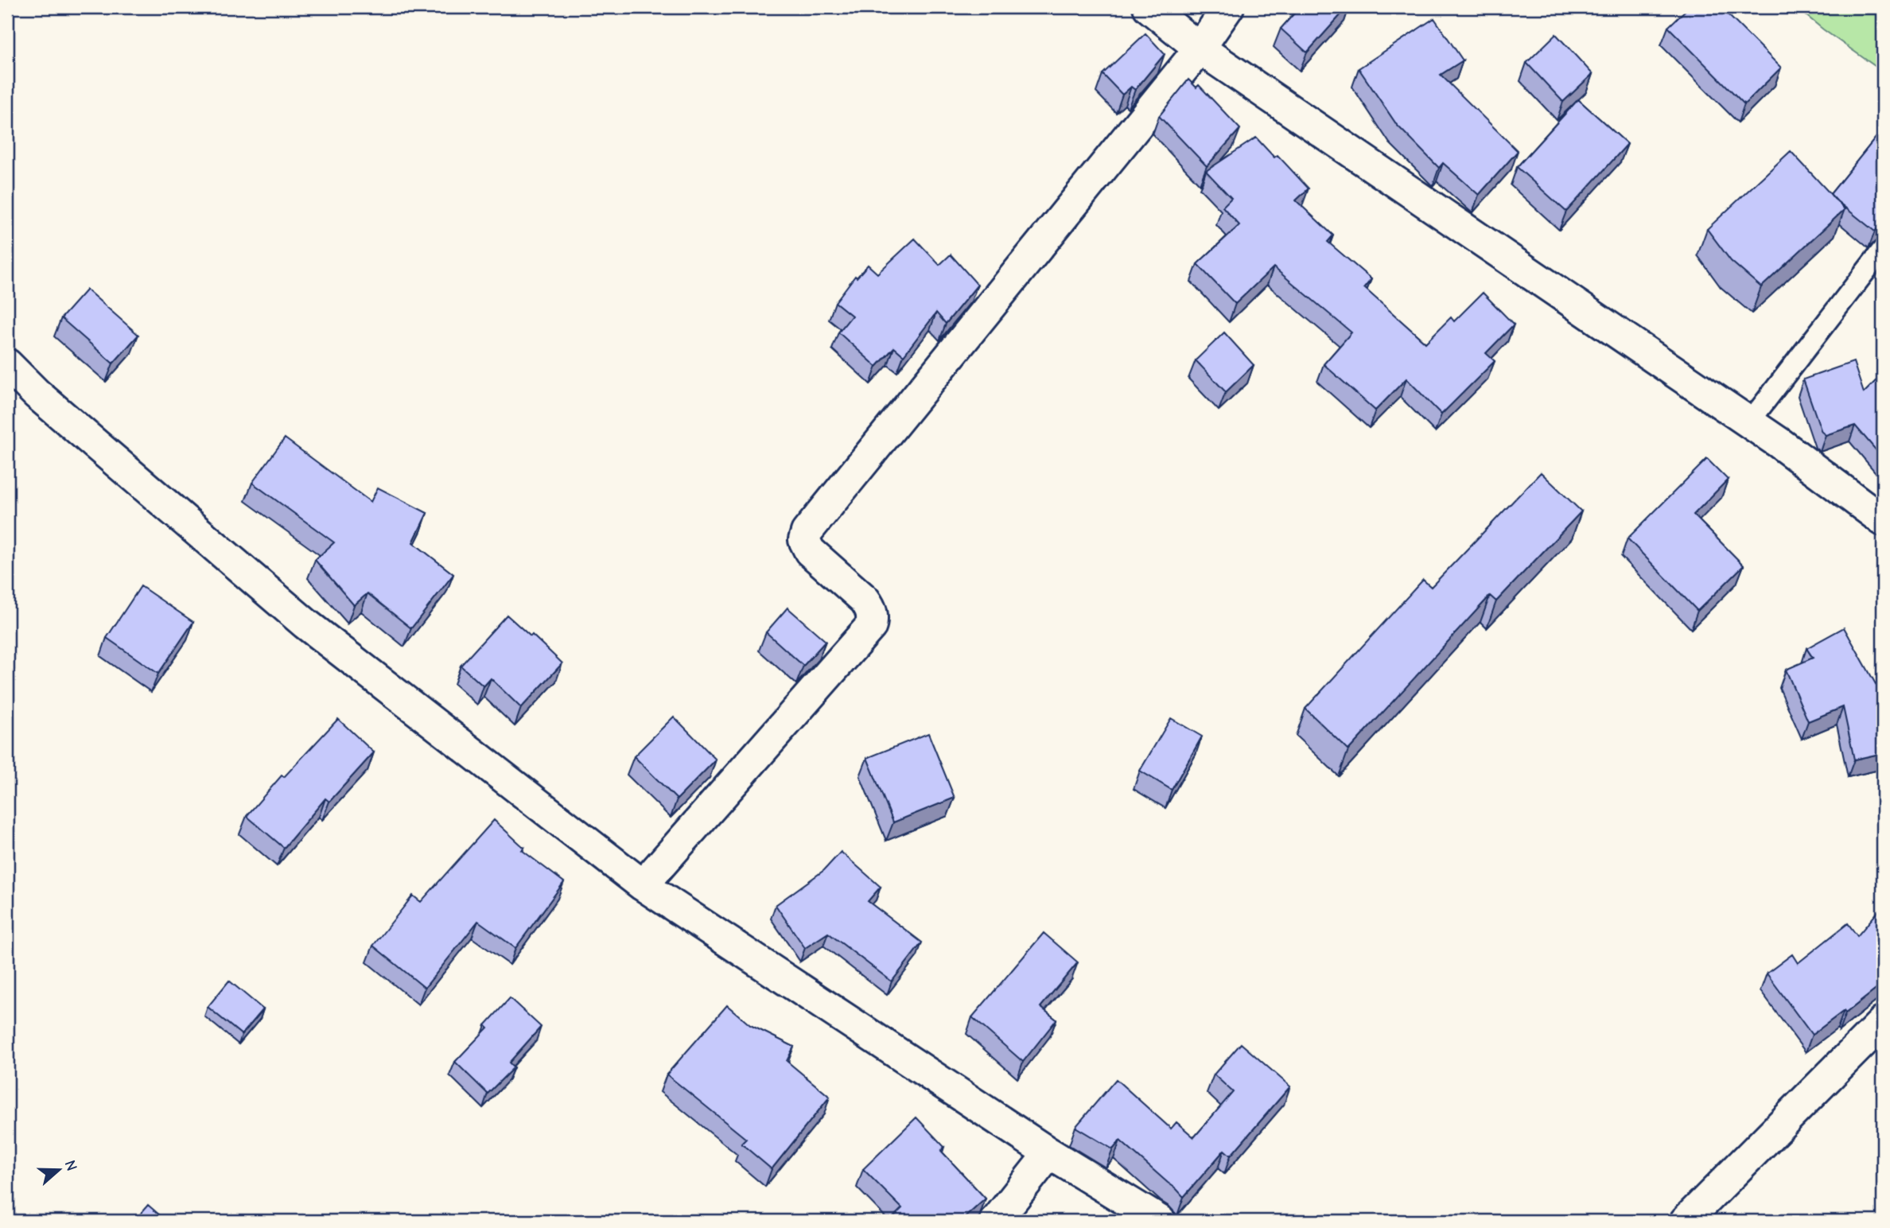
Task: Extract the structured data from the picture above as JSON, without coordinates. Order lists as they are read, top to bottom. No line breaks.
{"north":"right"}
